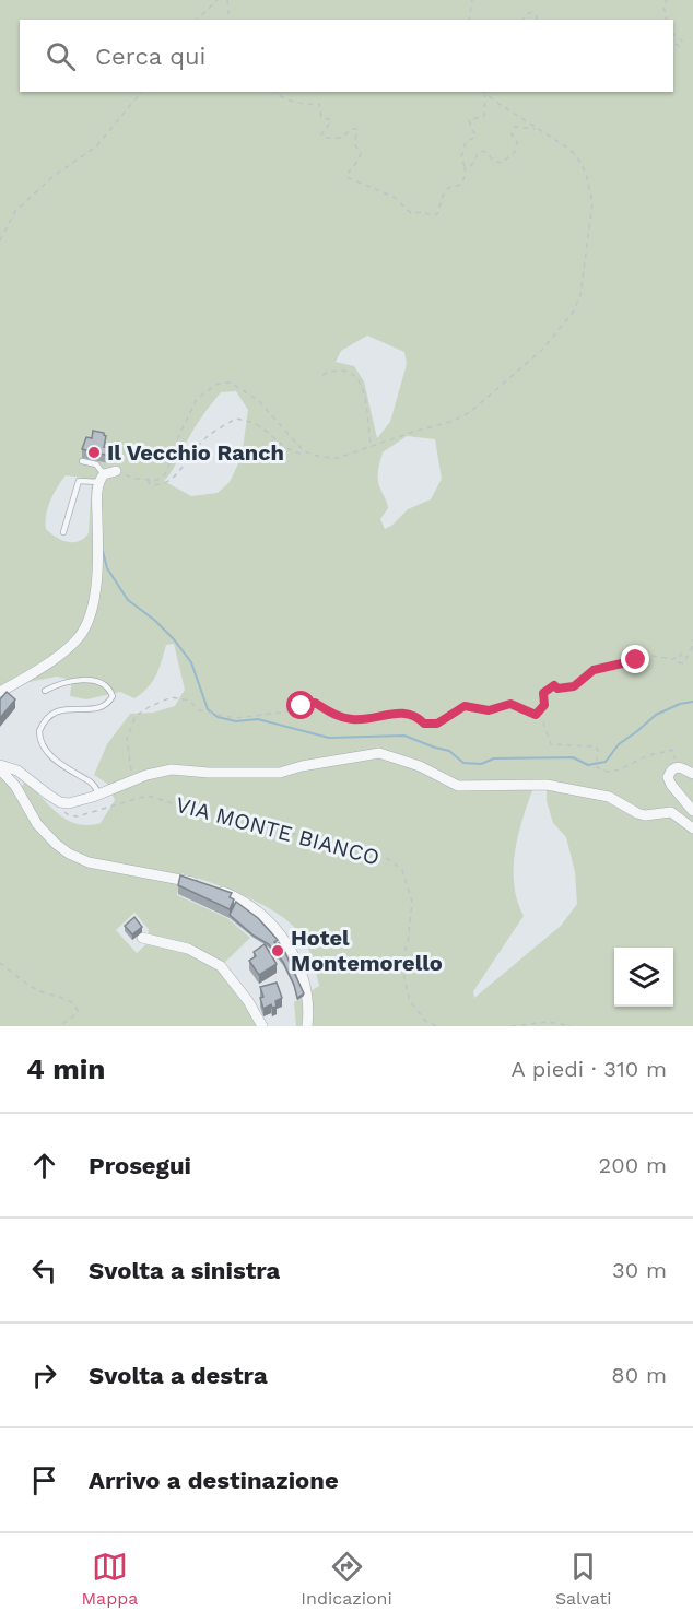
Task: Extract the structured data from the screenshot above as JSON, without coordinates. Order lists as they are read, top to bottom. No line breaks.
{"streets":{"path":["VIA MONTE BIANCO"]},"places":["Il Vecchio Ranch","Hotel Montemorello"],"page":{"search":"Cerca qui","heading":["4 min","A piedi · 310 m"],"list":[["Prosegui","200 m"],["Svolta a sinistra","30 m"],["Svolta a destra","80 m"],"Arrivo a destinazione"],"nav":["Mappa","Indicazioni","Salvati"]}}
